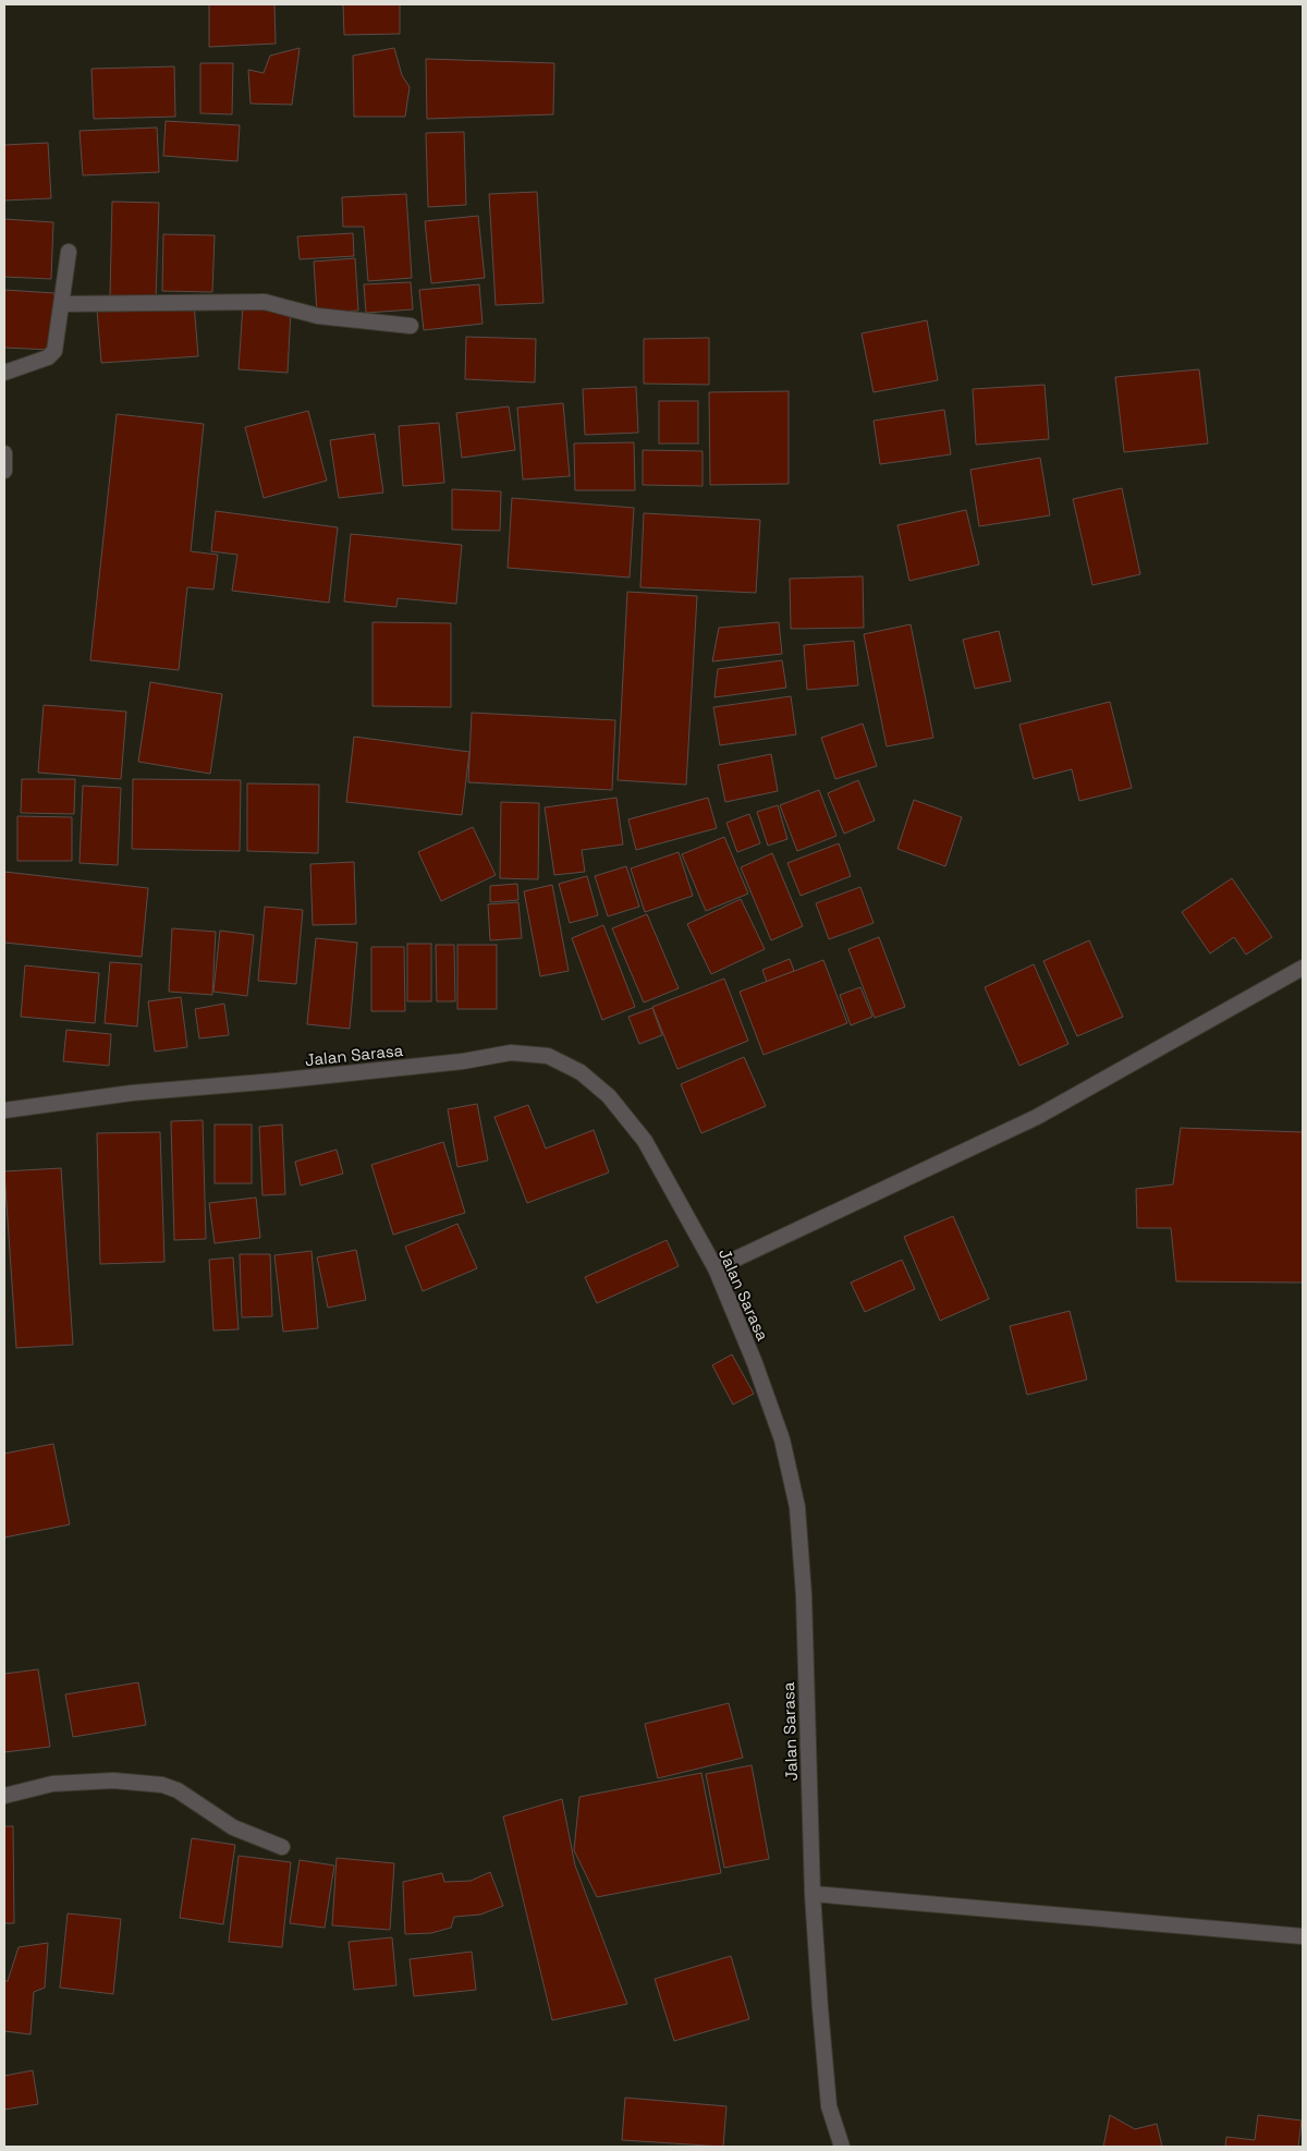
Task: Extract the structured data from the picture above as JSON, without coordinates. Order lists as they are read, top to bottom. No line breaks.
{"streets":{"street":["Jalan Sarasa"]}}
